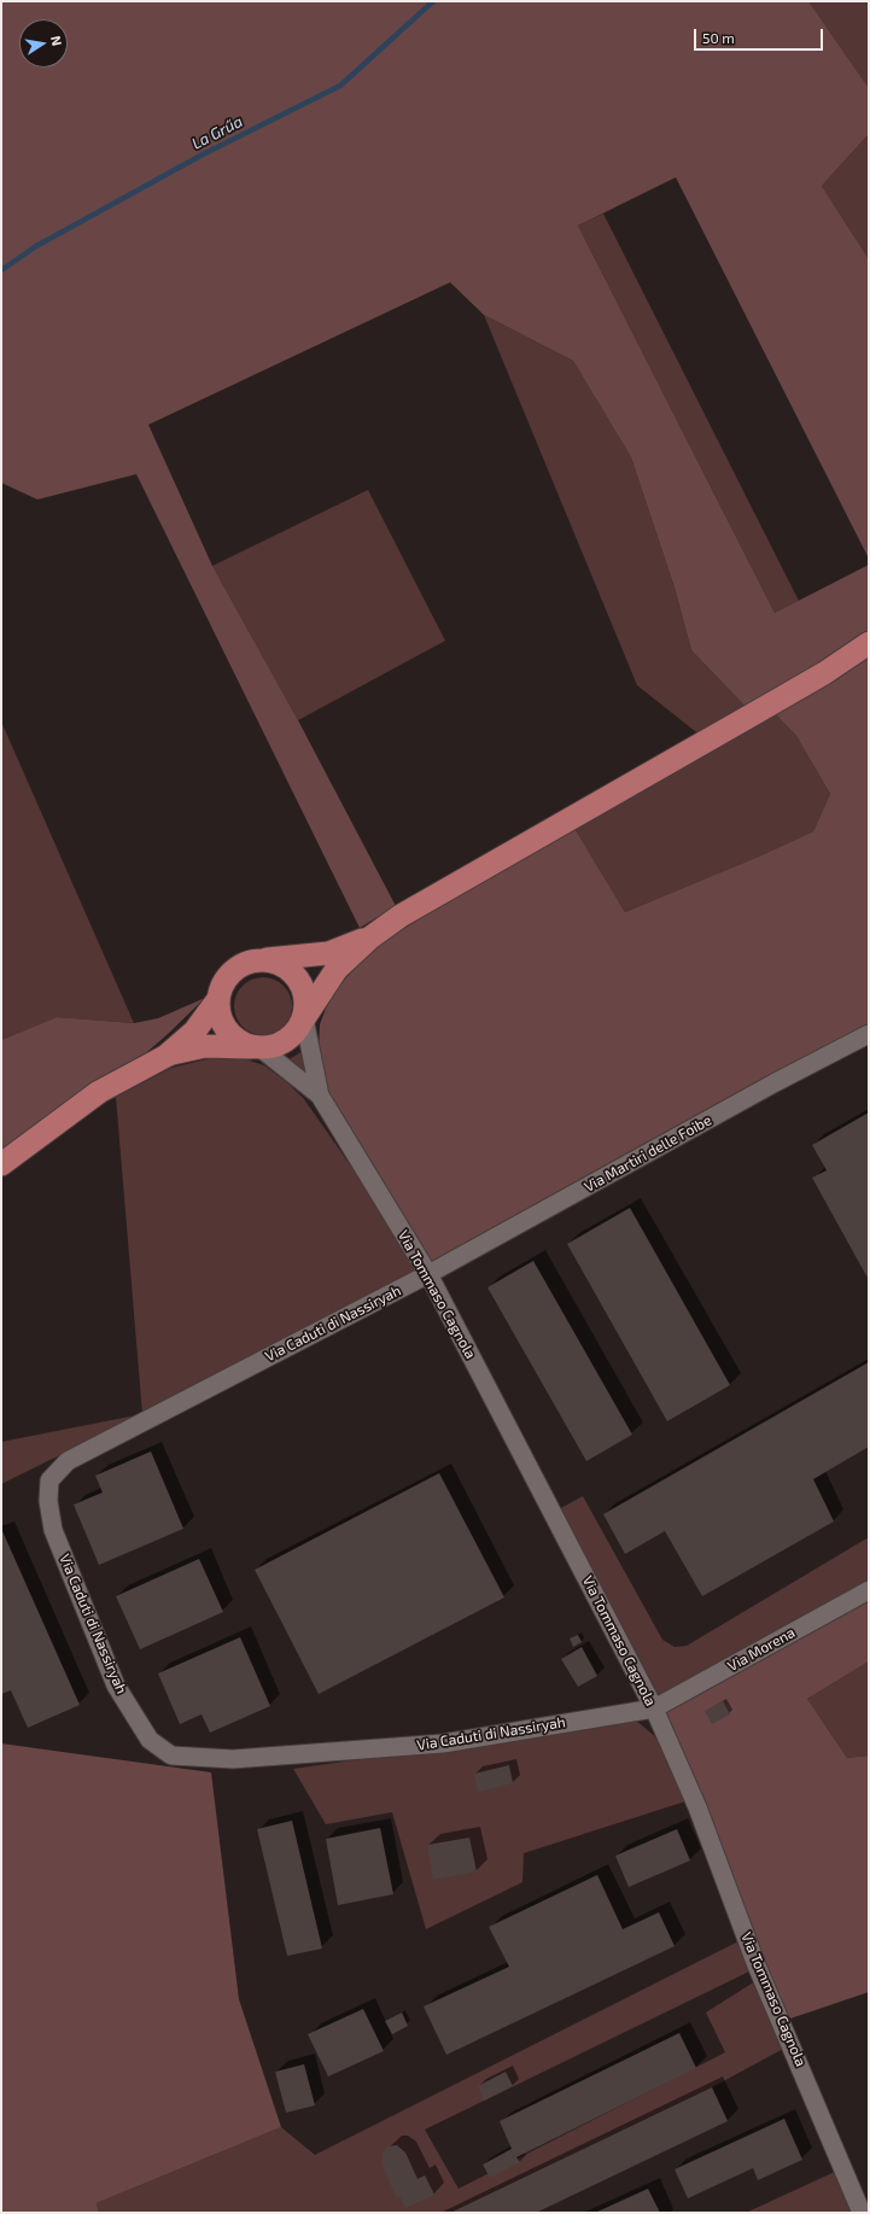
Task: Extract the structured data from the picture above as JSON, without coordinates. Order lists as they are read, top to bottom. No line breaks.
{"streets":{"street":["Via Martiri delle Foibe","Via Tommaso Cagnola","Via Caduti di Nassiryah","Via Morena"]},"crossings":[["Via Martiri delle Foibe","Via Tommaso Cagnola"],["Via Martiri delle Foibe","Via Caduti di Nassiryah"],["Via Tommaso Cagnola","Via Caduti di Nassiryah"],["Via Tommaso Cagnola","Via Morena"],["Via Caduti di Nassiryah","Via Morena"]],"water":["La Grűa"],"scale_bar":"50 m","north":"right"}
